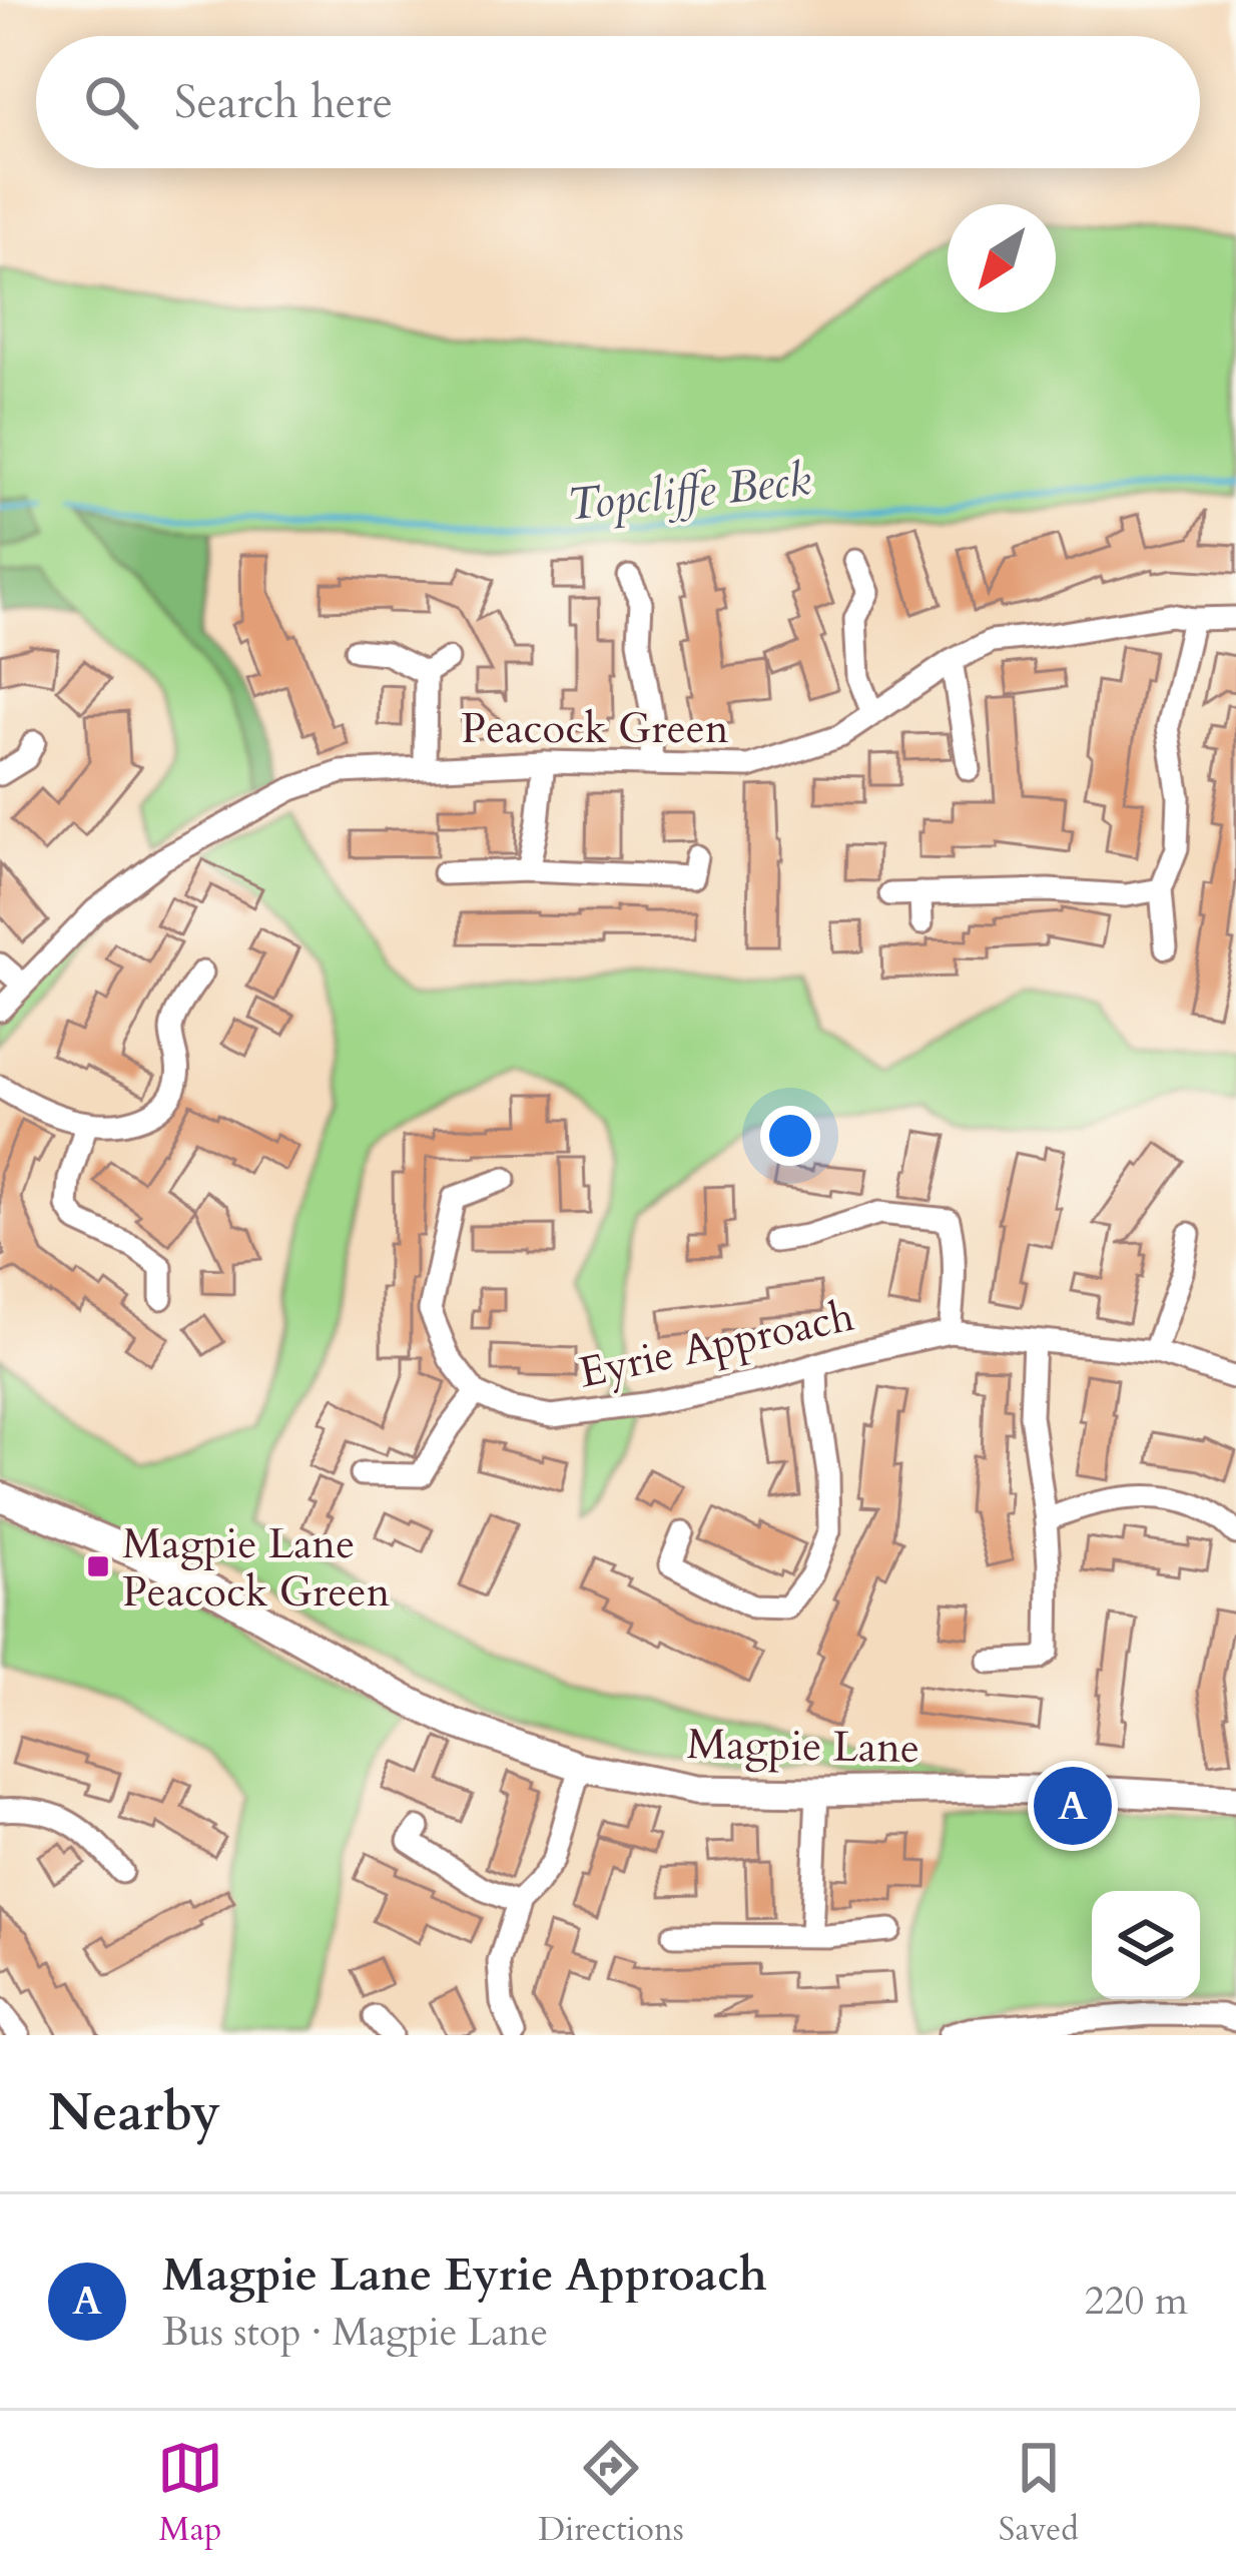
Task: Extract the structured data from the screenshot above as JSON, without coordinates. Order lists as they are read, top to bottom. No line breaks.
{"streets":{"street":["Peacock Green","Eyrie Approach","Magpie Lane"]},"water":["Topcliffe Beck"],"places":{"transit":["Magpie Lane Peacock Green"]},"north":"bottom left","page":{"search":"Search here","pins":"A","heading":"Nearby","list":[{"mark":"A","name":"Magpie Lane Eyrie Approach","note":"Bus stop · Magpie Lane","value":"220 m"}],"nav":["Map","Directions","Saved"]}}
